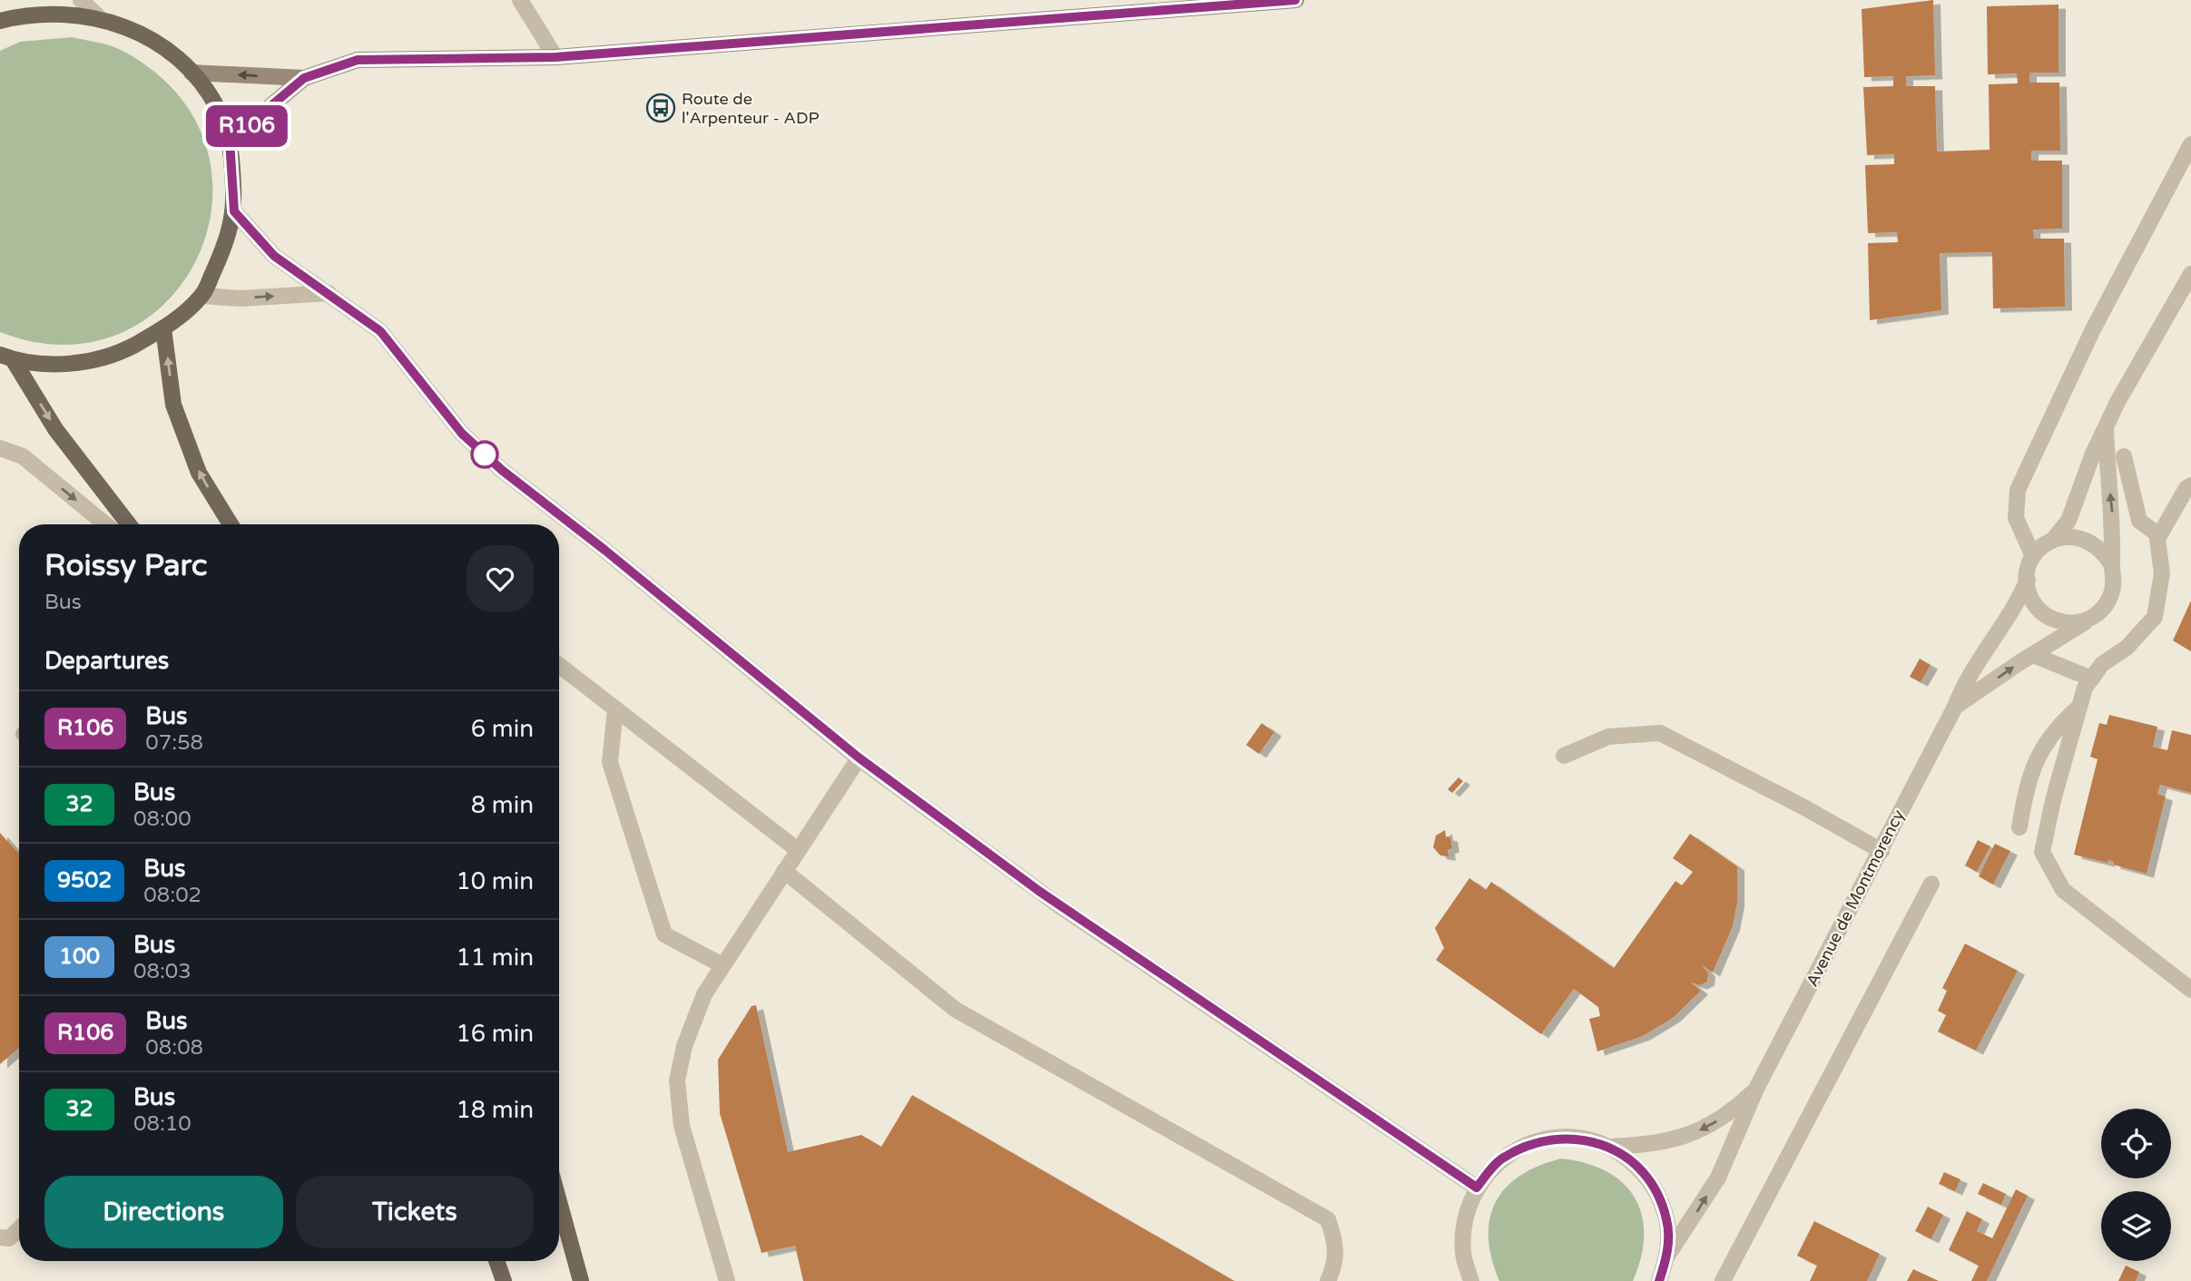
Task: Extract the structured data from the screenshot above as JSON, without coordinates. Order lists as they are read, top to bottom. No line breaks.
{"streets":{"street":["Avenue de Montmorency"]},"places":{"bus stop":["Route de l'Arpenteur - ADP"]},"lines":["bus line R106"],"page":{"on_map":"R106","heading":[["Roissy Parc","Bus"],"Departures"],"list":[{"mark":"R106","name":"Bus","note":"07:58","value":"6 min"},{"mark":"32","name":"Bus","note":"08:00","value":"8 min"},{"mark":"9502","name":"Bus","note":"08:02","value":"10 min"},{"mark":"100","name":"Bus","note":"08:03","value":"11 min"},{"mark":"R106","name":"Bus","note":"08:08","value":"16 min"},{"mark":"32","name":"Bus","note":"08:10","value":"18 min"}],"buttons":["Directions","Tickets"]}}
